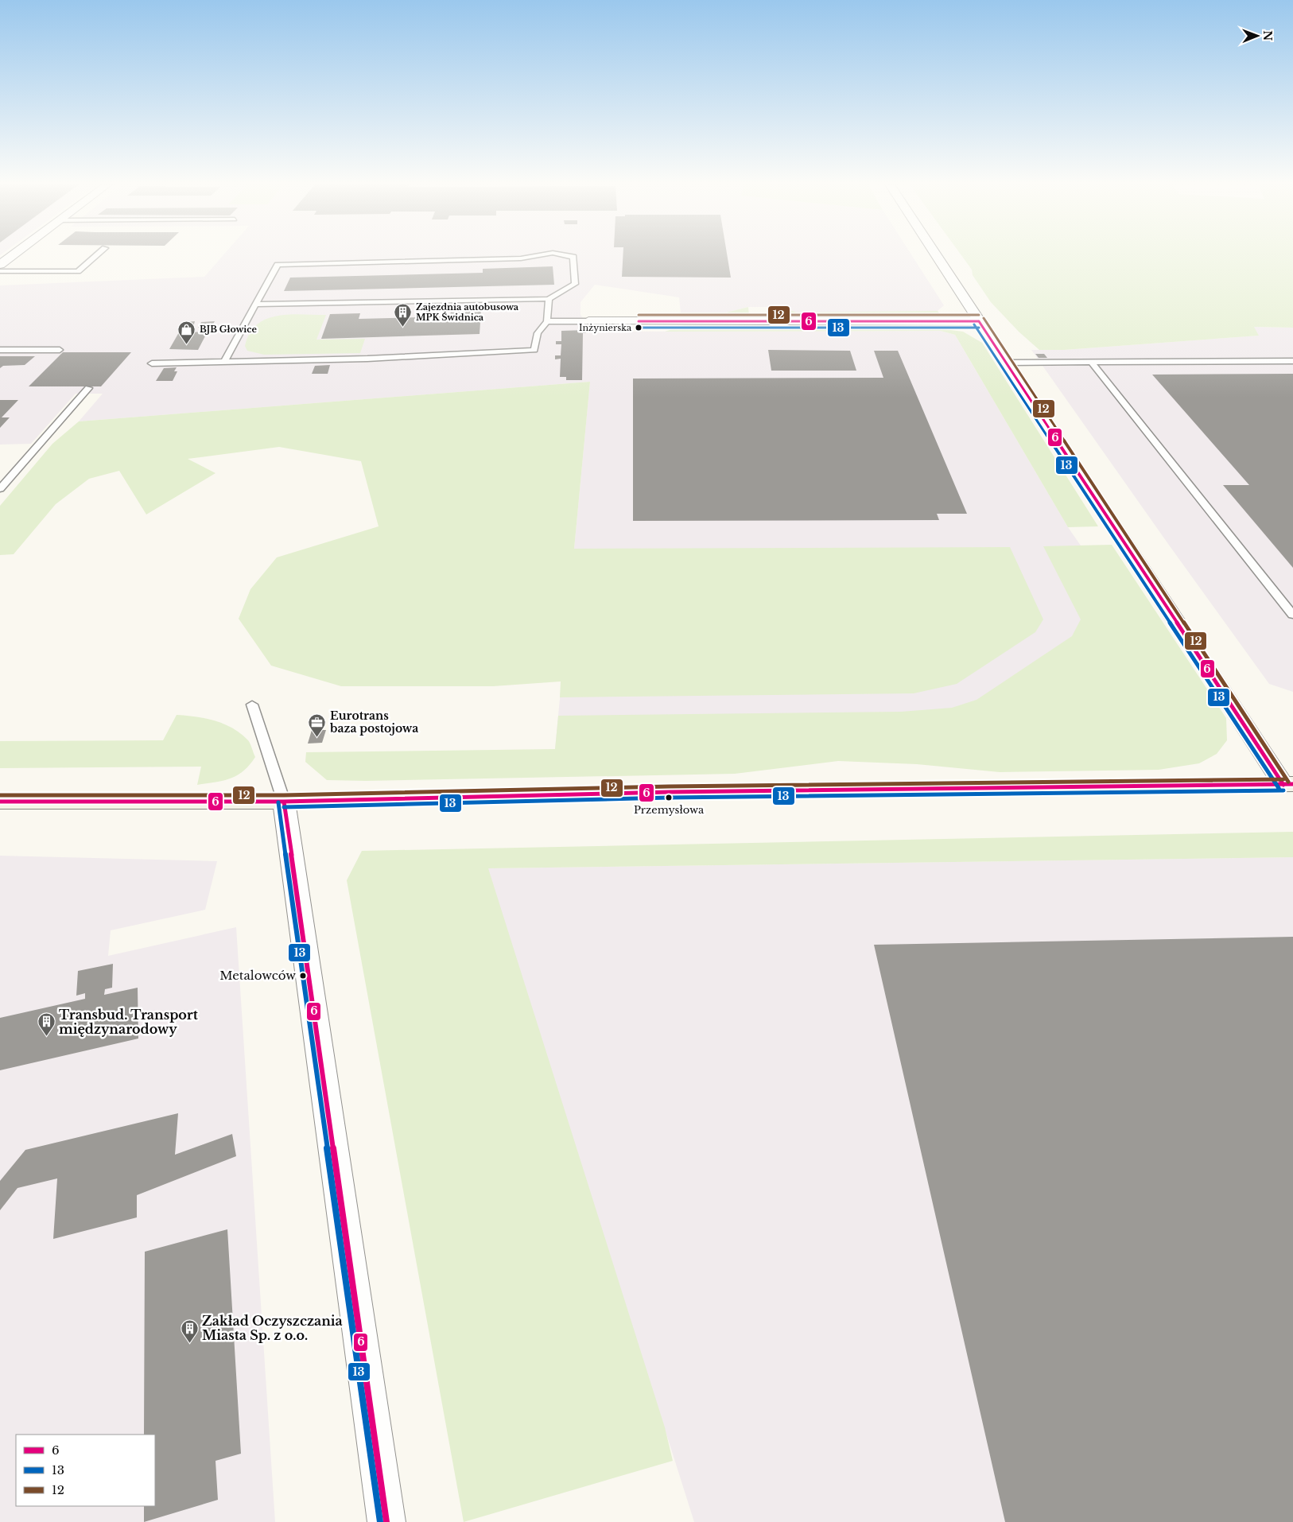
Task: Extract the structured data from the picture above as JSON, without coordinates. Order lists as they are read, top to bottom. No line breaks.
{"places":{"building":["Zajezdnia autobusowa MPK Świdnica","Transbud. Transport międzynarodowy","Zakład Oczyszczania Miasta Sp. z o.o."],"other":["Inżynierska","Przemysłowa","Metalowców"],"shop":["BJB Głowice"],"office":["Eurotrans baza postojowa"]},"lines":["transit line 12","transit line 6","transit line 13"],"legend":["6","13","12"],"north":"right"}
